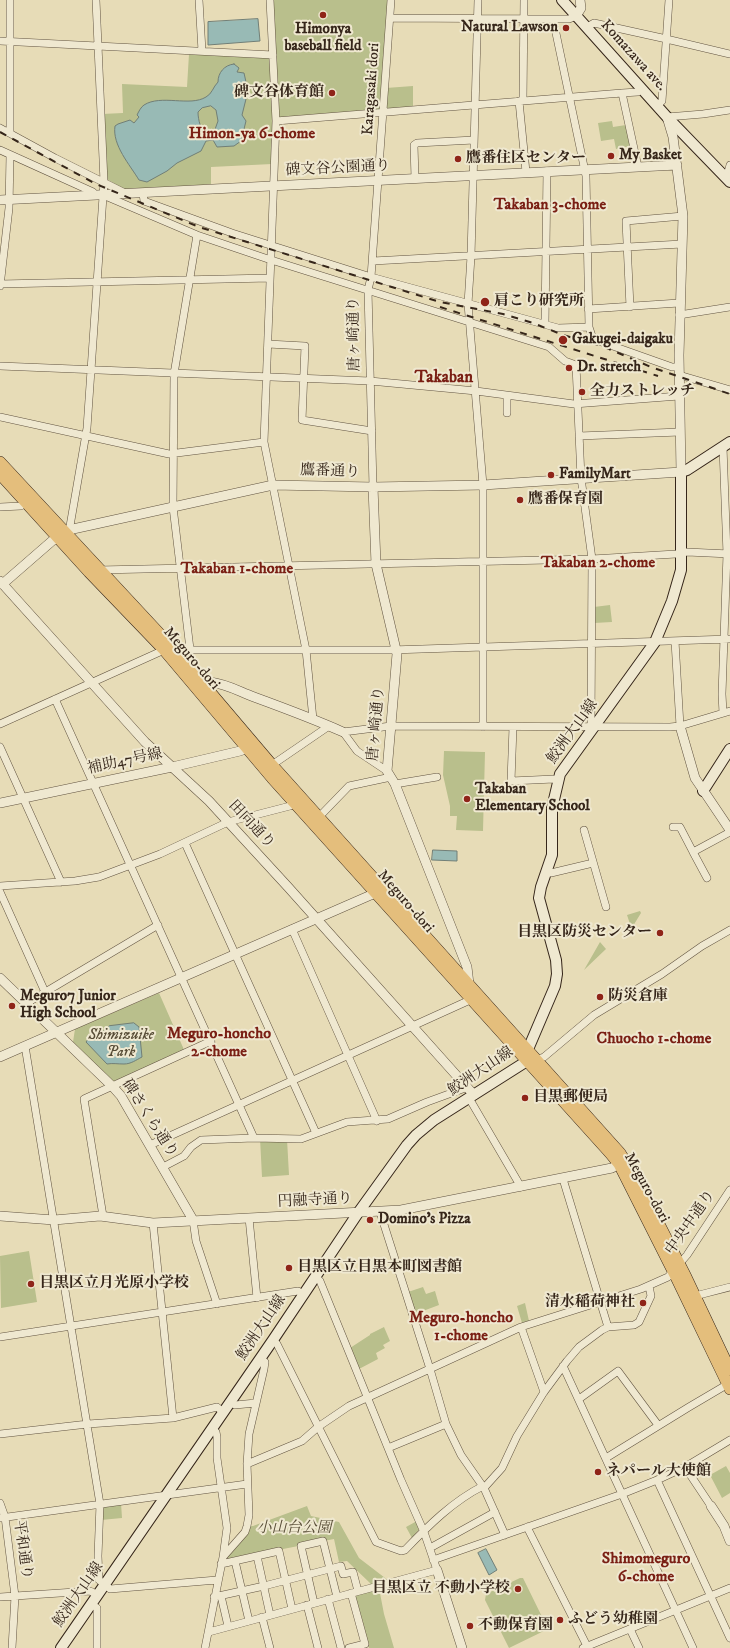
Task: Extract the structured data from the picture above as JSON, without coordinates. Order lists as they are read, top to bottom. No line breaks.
{"streets":{"main road":["Komazawa ave.","Meguro-dori","鮫洲大山線"],"street":["Karagasaki dori","碑文谷公園通り","唐ヶ崎通り","鷹番通り","補助47号線","田向通り","碑さくら通り","円融寺通り","中央中通り","平和通り"]},"crossings":[["Karagasaki dori","碑文谷公園通り"],["Karagasaki dori","唐ヶ崎通り"],["碑文谷公園通り","唐ヶ崎通り"],["唐ヶ崎通り","鷹番通り"],["唐ヶ崎通り","Meguro-dori"],["鷹番通り","Meguro-dori"],["鷹番通り","鮫洲大山線"],["鷹番通り","田向通り"],["Meguro-dori","鮫洲大山線"],["Meguro-dori","補助47号線"],["Meguro-dori","円融寺通り"],["Meguro-dori","中央中通り"],["鮫洲大山線","田向通り"],["鮫洲大山線","円融寺通り"],["補助47号線","田向通り"],["碑さくら通り","円融寺通り"]],"districts":["Himon-ya 6-chome","Takaban 3-chome","Takaban","Takaban 2-chome","Takaban 1-chome","Meguro-honcho 2-chome","Chuocho 1-chome","Meguro-honcho 1-chome","Shimomeguro 6-chome"],"parks":["Shimizuike Park","小山台公園"],"places":["Himonya baseball field","Natural Lawson","碑文谷体育館","My Basket","鷹番住区センター","肩こり研究所","Gakugei-daigaku","Dr. stretch","全力ストレッチ","FamilyMart","鷹番保育園","Takaban Elementary School","目黒区防災センター","防災倉庫","Meguro7 Junior High School","目黒郵便局","Domino's Pizza","目黒区立目黒本町図書館","目黒区立月光原小学校","清水稲荷神社","ネパール大使館","目黒区立 不動小学校","ふどう幼稚園","不動保育園"]}
